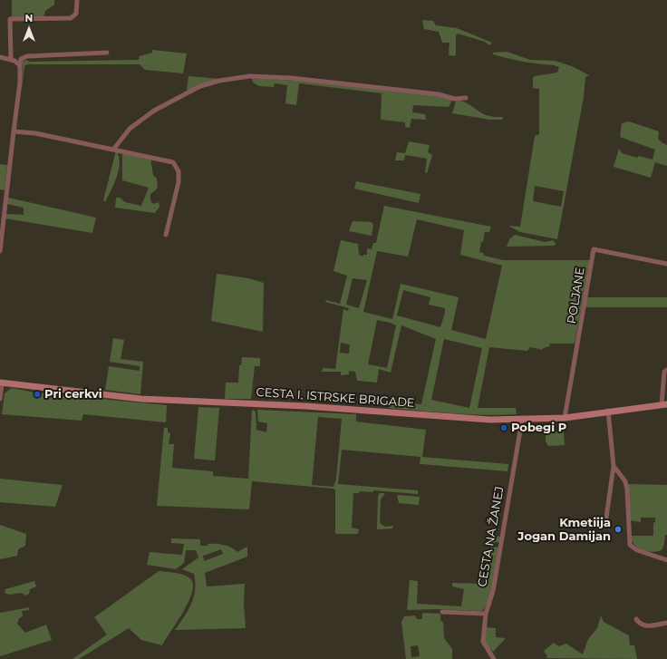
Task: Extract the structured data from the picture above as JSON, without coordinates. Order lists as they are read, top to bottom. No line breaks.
{"streets":{"street":["POLJANE","CESTA I. ISTRSKE BRIGADE","CESTA NA ŽANEJ"]},"crossings":[["POLJANE","CESTA I. ISTRSKE BRIGADE"],["CESTA I. ISTRSKE BRIGADE","CESTA NA ŽANEJ"]],"places":["Pri cerkvi","Pobegi P","Kmetiija Jogan Damijan"],"north":"top"}
